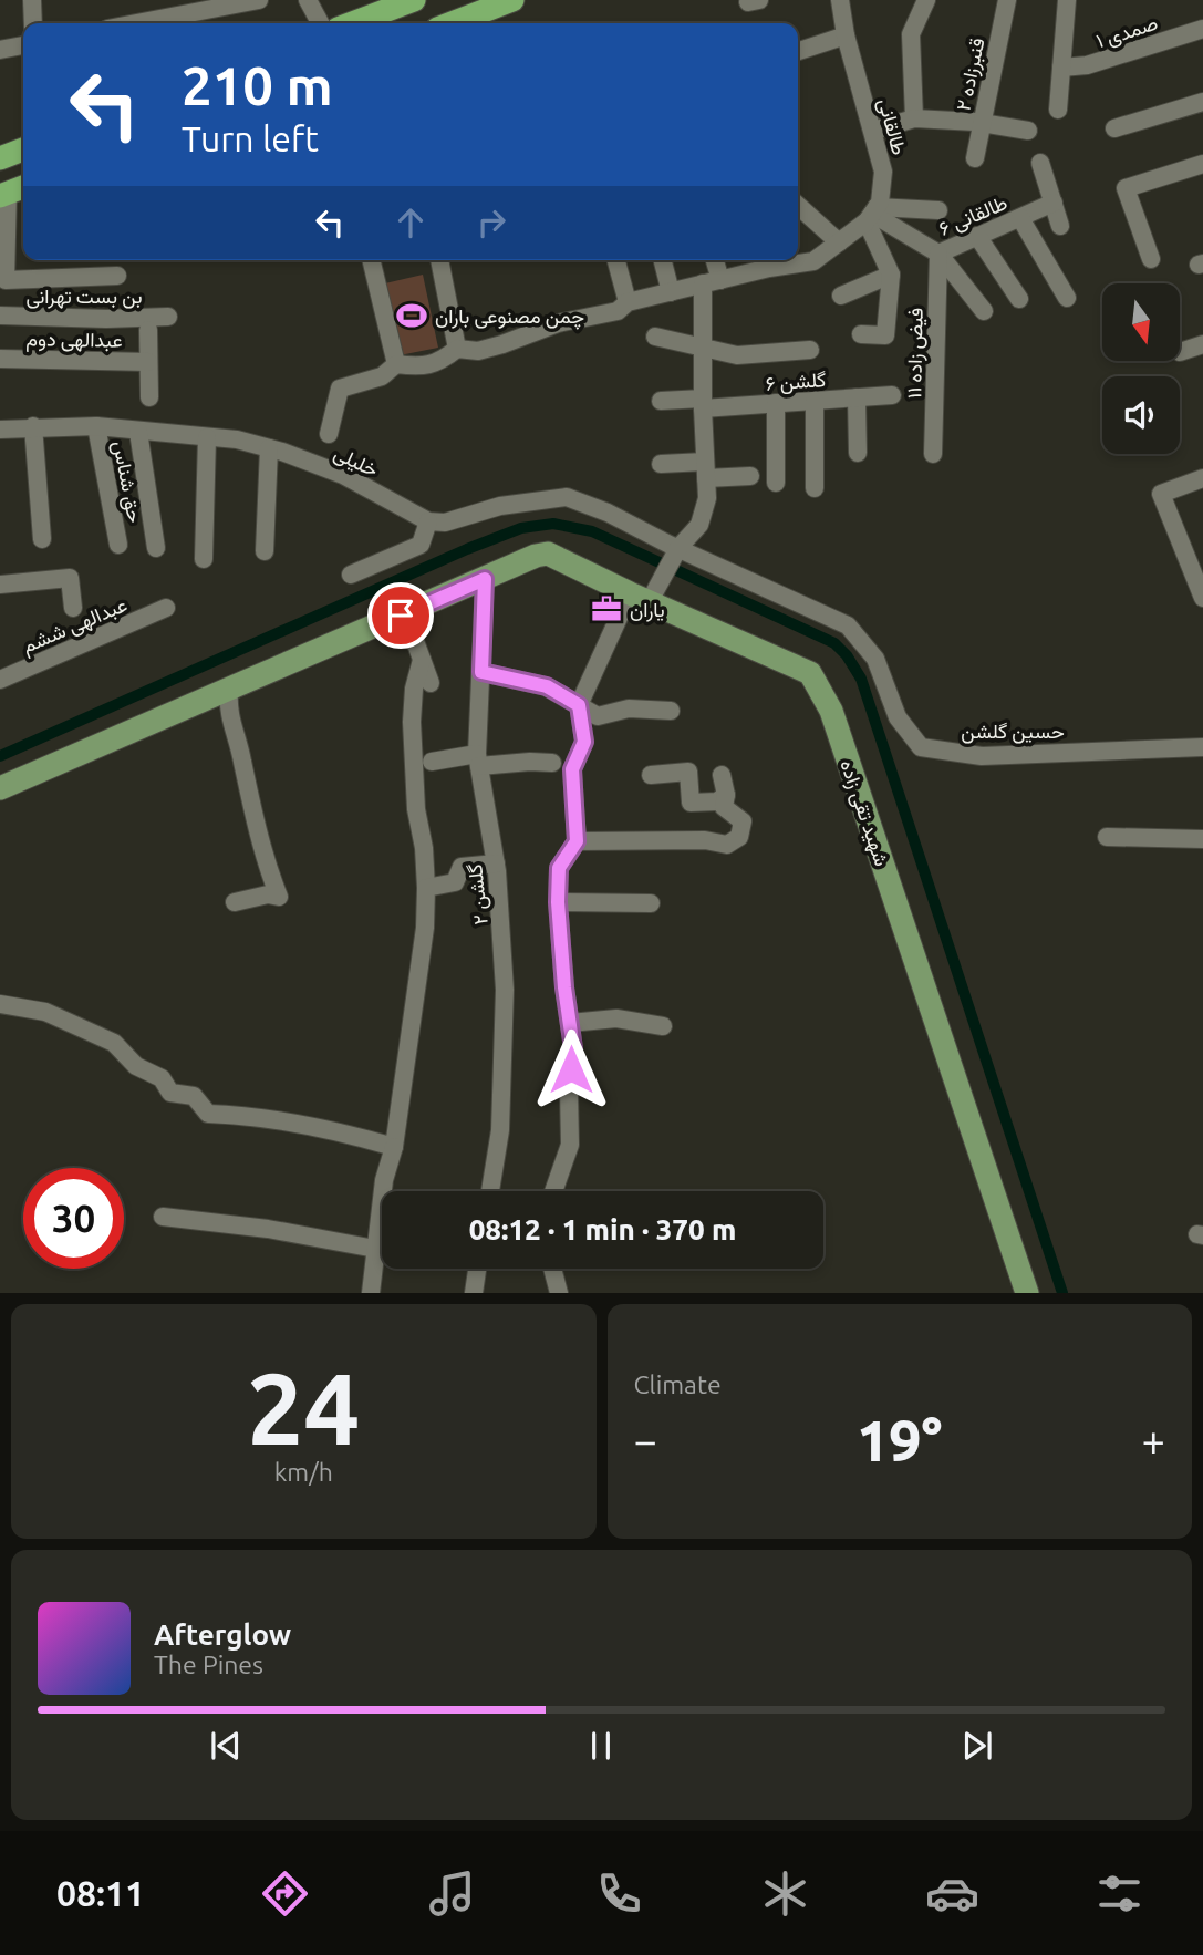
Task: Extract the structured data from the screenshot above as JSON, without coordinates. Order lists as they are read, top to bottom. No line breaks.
{"streets":{"main road":["شهید تقی زاده"],"street":["صمدی ۱","قنبرزاده ۲","طالقانی","طالقانی ۶","بن بست تهرانی","عبدالهی دوم","فیض زاده ۱۱","گلشن ۶","خلیلی","حق شناس","عبدالهی ششم","حسین گلشن","گلشن ۲"]},"crossings":[["طالقانی","طالقانی ۶"],["طالقانی ۶","فیض زاده ۱۱"],["خلیلی","حق شناس"],["شهید تقی زاده","گلشن ۲"]],"places":{"sports":["چمن مصنوعی باران"],"office":["یاران"]},"north":"bottom","page":{"turn":["210 m","Turn left"],"limit":"30","trip":"08:12 · 1 min · 370 m","tile":[["24","km/h"],"Climate"],"heat":["−","19°","+"],"song":["Afterglow","The Pines"],"tabs":"08:11"}}
